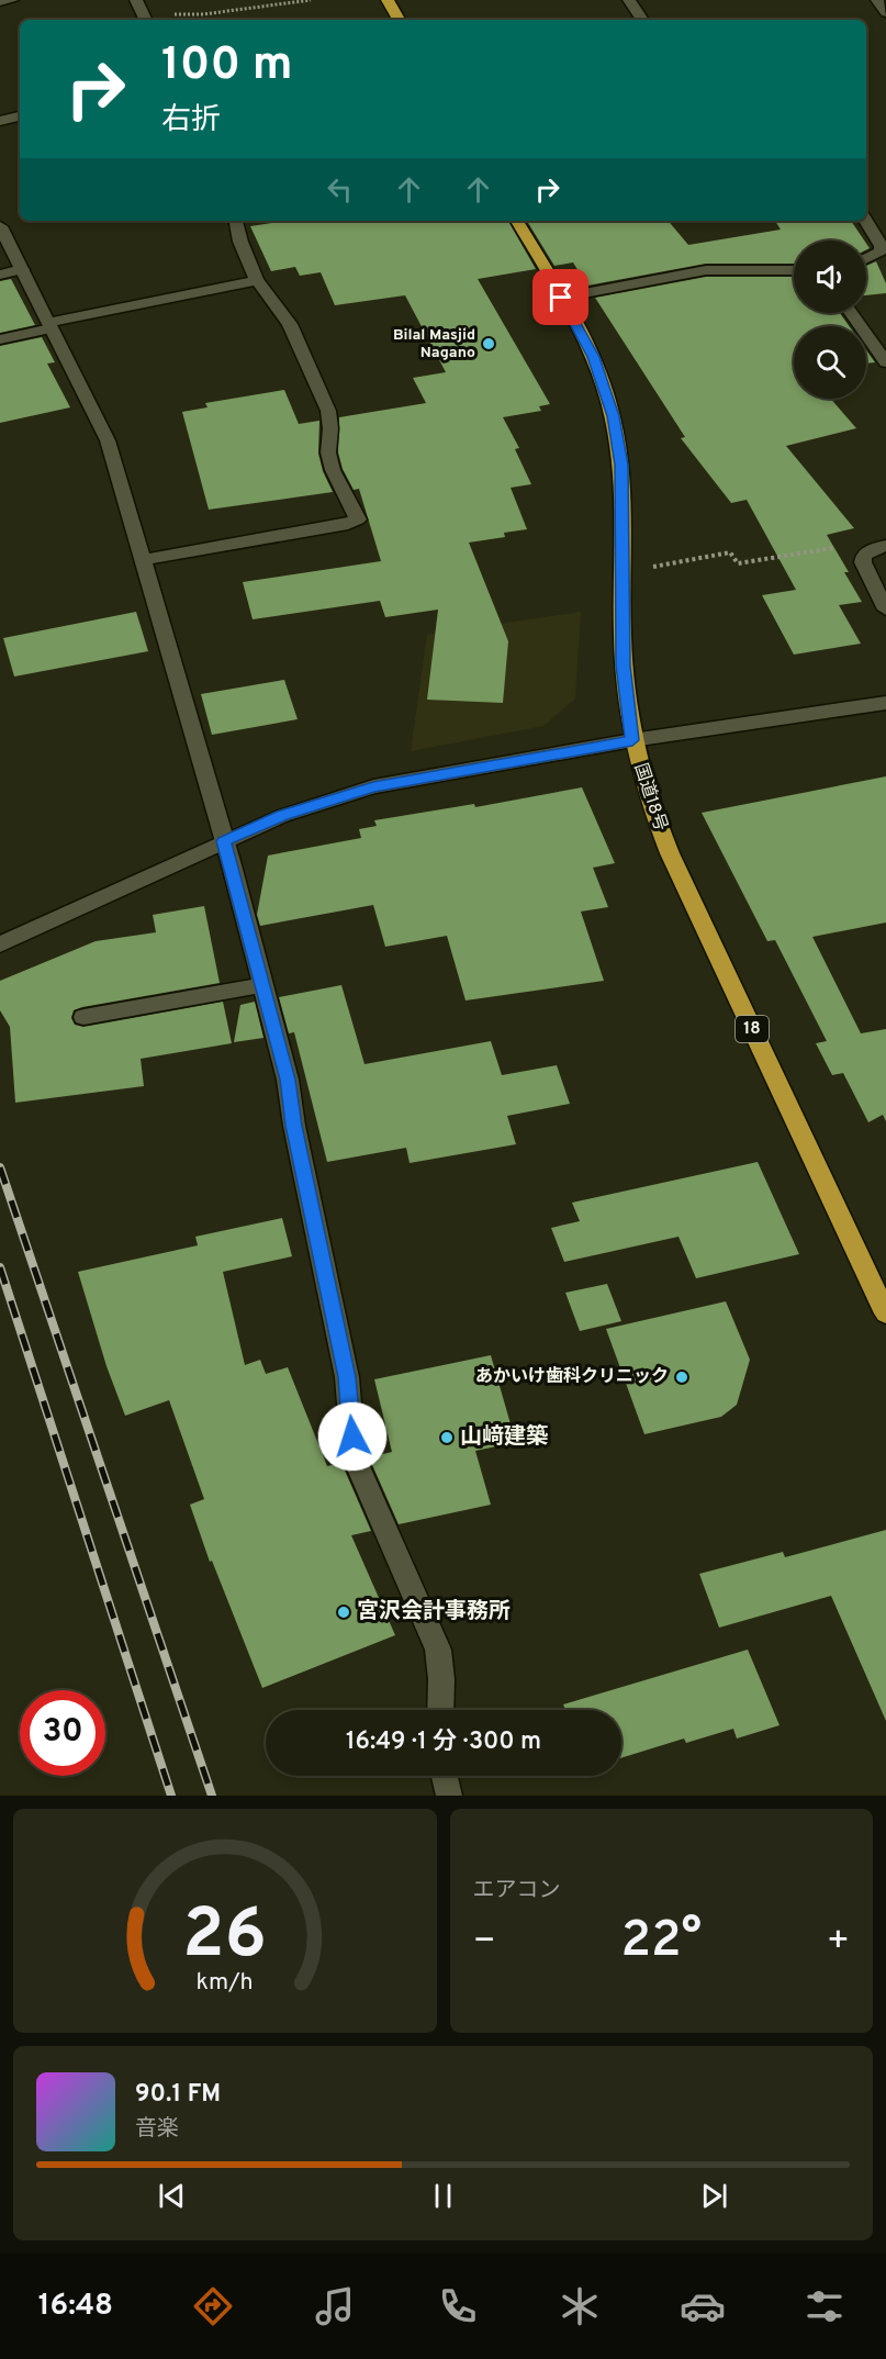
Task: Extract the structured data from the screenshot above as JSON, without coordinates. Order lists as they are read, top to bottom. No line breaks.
{"streets":{"highway":["国道18号","18"]},"places":["Bilal Masjid Nagano","あかいけ歯科クリニック","山﨑建築","宮沢会計事務所"],"page":{"turn":["100 m","右折"],"limit":"30","trip":"16:49 · 1 分 · 300 m","tile":"エアコン","heat":["−","22°","+"],"song":["90.1 FM","音楽"],"tabs":"16:48","gauge":["26","km/h"]}}
